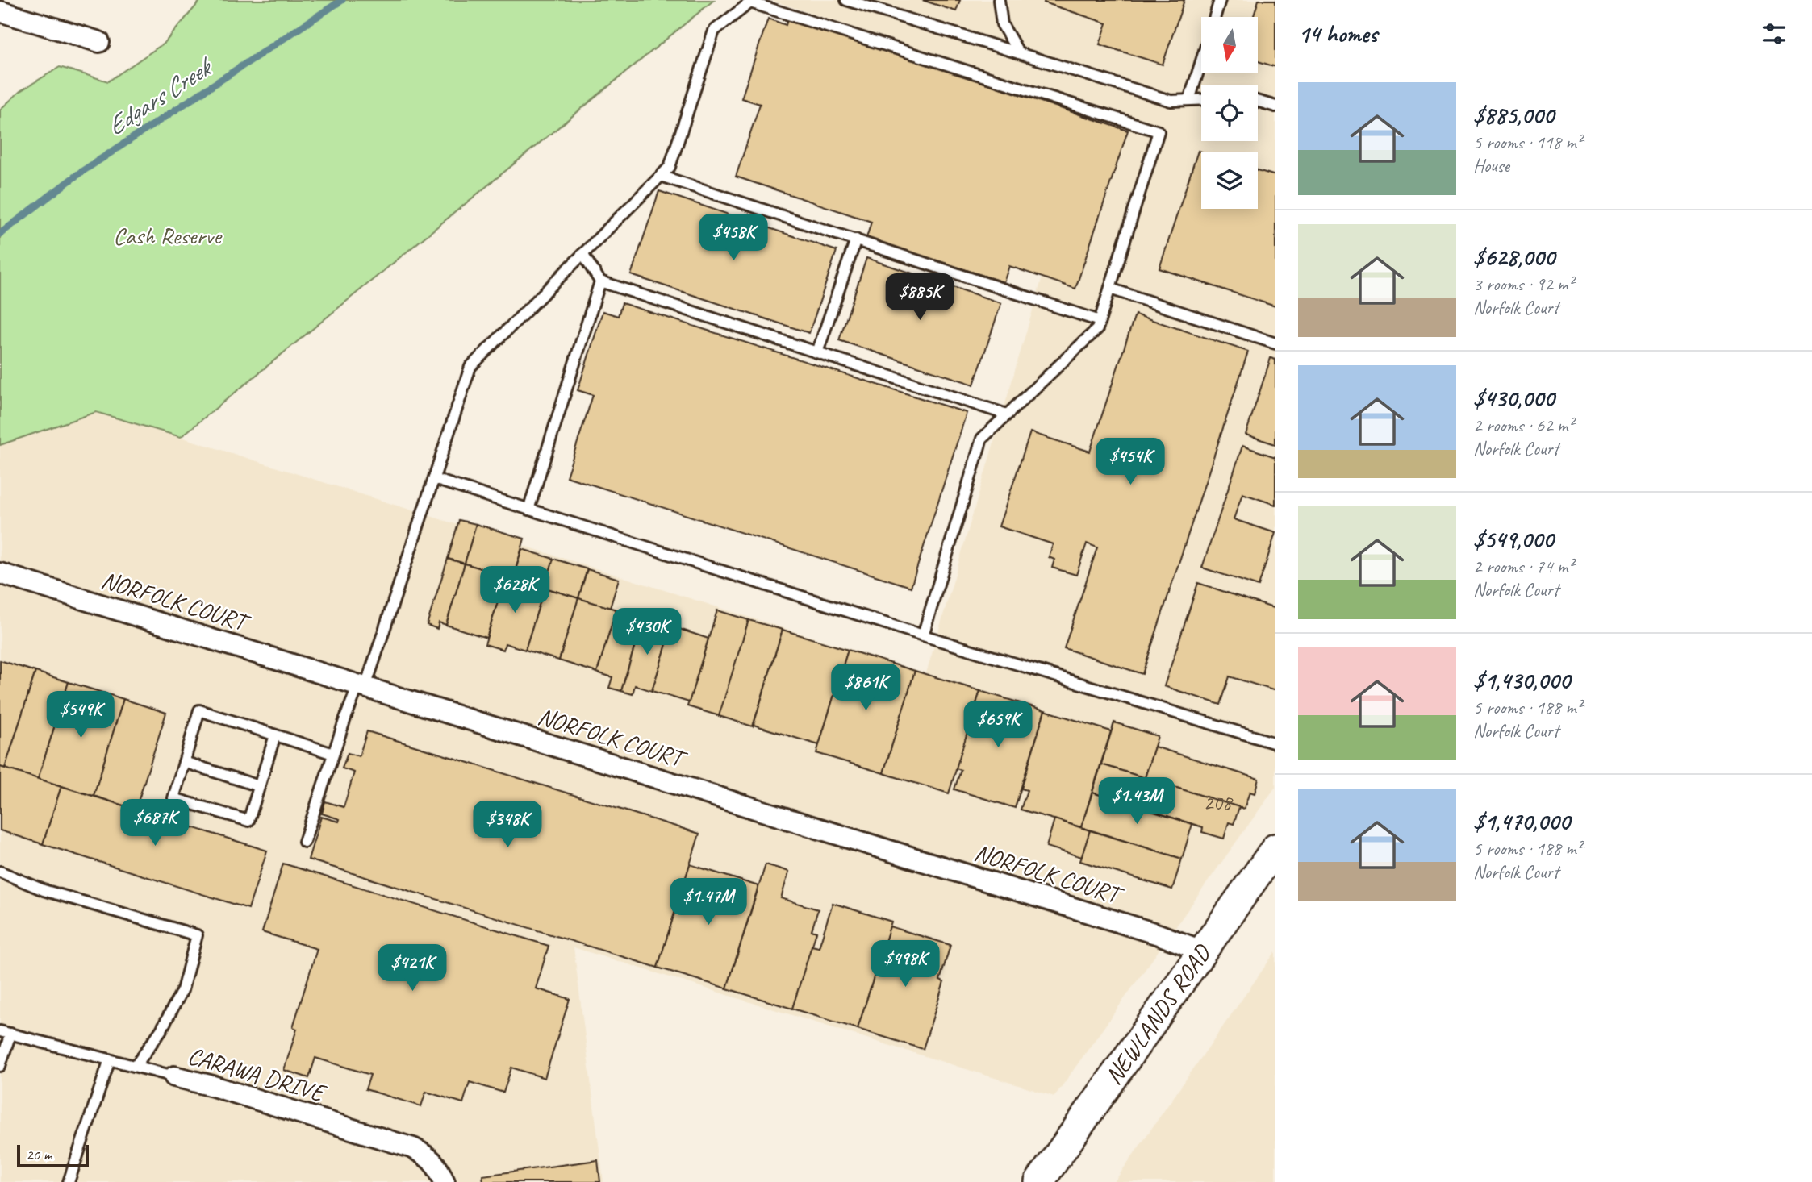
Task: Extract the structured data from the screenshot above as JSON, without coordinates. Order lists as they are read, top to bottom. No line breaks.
{"streets":{"street":["NORFOLK COURT","NEWLANDS ROAD","CARAWA DRIVE"]},"crossings":[["NORFOLK COURT","NEWLANDS ROAD"]],"water":["Edgars Creek"],"parks":["Cash Reserve"],"house_numbers":["208"],"scale_bar":"20 m","north":"bottom","page":{"heading":"14 homes","list":[{"name":"$885,000","note":"5 rooms · 118 m² · House"},{"name":"$628,000","note":"3 rooms · 92 m² · Norfolk Court"},{"name":"$430,000","note":"2 rooms · 62 m² · Norfolk Court"},{"name":"$549,000","note":"2 rooms · 74 m² · Norfolk Court"},{"name":"$1,430,000","note":"5 rooms · 188 m² · Norfolk Court"},{"name":"$1,470,000","note":"5 rooms · 188 m² · Norfolk Court"}],"price":["$458K","$885K","$454K","$628K","$430K","$861K","$549K","$659K","$1.43M","$687K","$348K","$1.47M","$498K","$421K"],"scale":"20 m"}}
